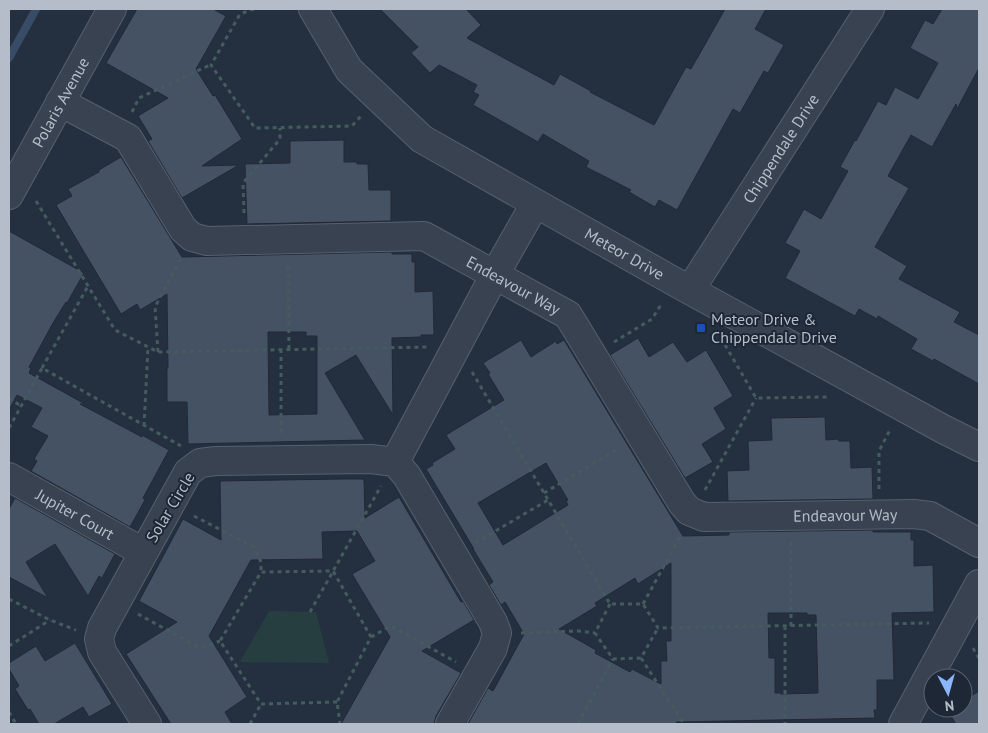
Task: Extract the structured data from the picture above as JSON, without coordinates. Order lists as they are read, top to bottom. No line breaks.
{"streets":{"street":["Polaris Avenue","Chippendale Drive","Meteor Drive","Endeavour Way","Solar Circle","Jupiter Court"]},"crossings":[["Chippendale Drive","Meteor Drive"],["Solar Circle","Jupiter Court"]],"places":{"transit":["Meteor Drive & Chippendale Drive"]},"north":"bottom"}
